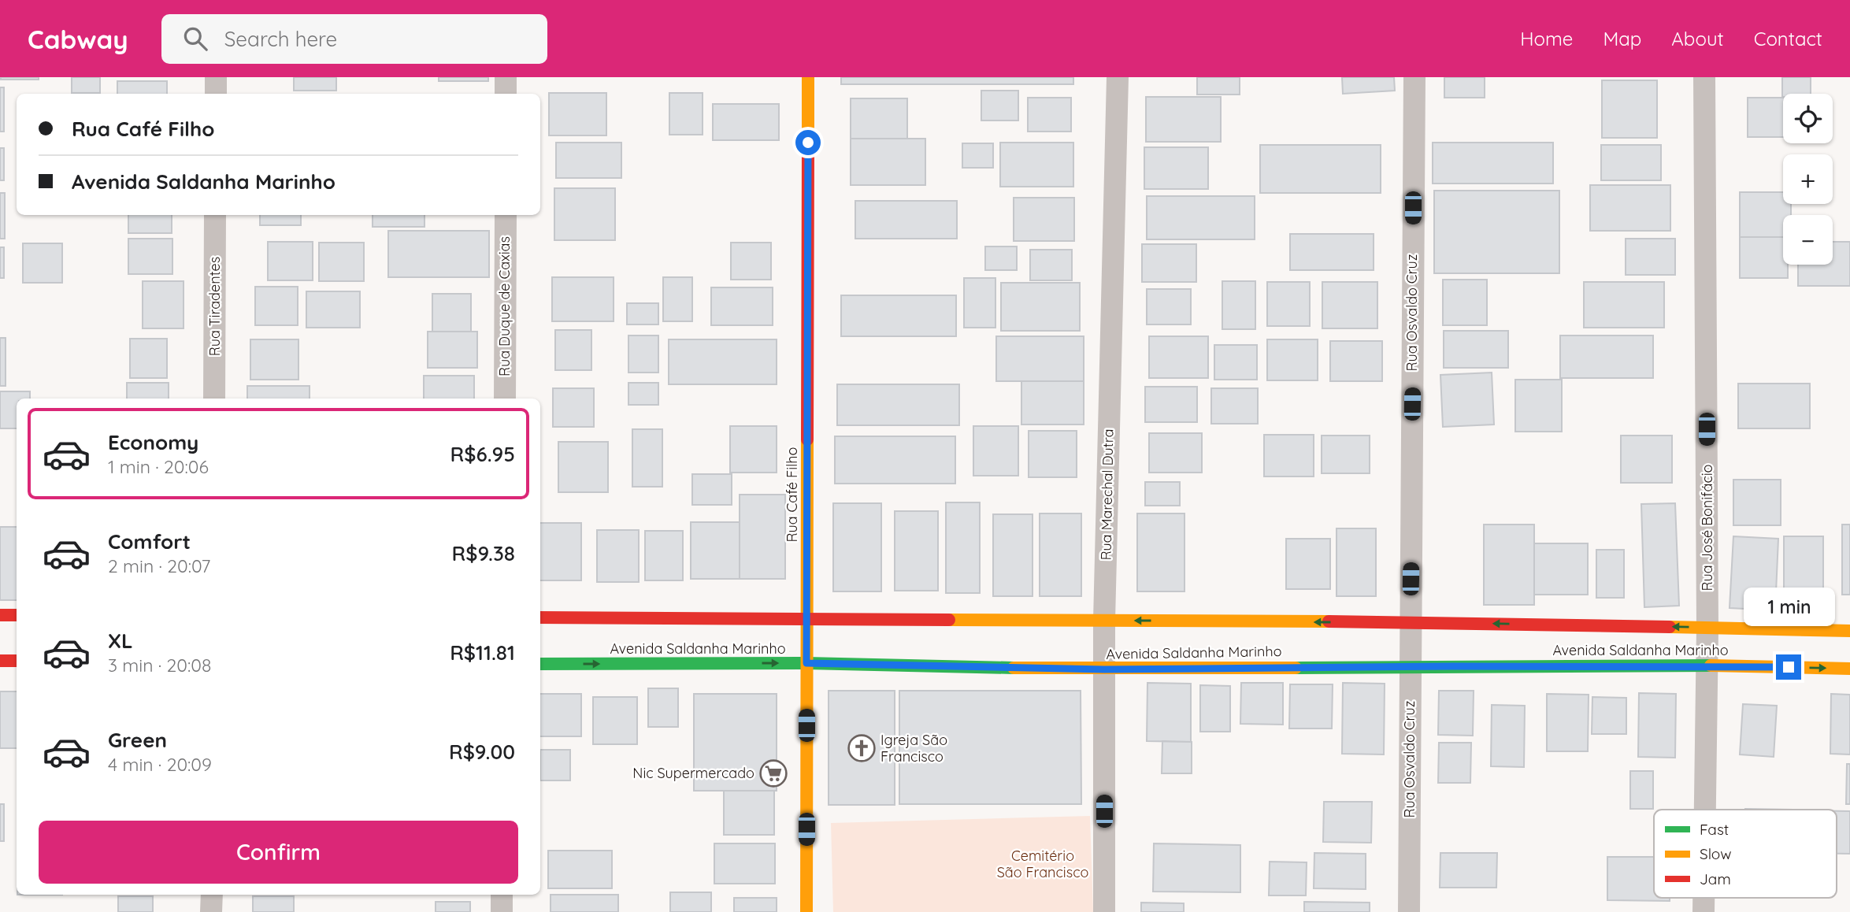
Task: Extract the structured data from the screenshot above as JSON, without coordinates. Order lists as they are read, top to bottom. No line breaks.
{"streets":{"street":["Rua Tiradentes","Rua Duque de Caxias","Rua Osvaldo Cruz","Rua Café Filho","Rua Marechal Dutra","Rua José Bonifácio","Avenida Saldanha Marinho"]},"crossings":[["Rua Osvaldo Cruz","Avenida Saldanha Marinho"],["Rua Café Filho","Avenida Saldanha Marinho"],["Rua Marechal Dutra","Avenida Saldanha Marinho"],["Rua José Bonifácio","Avenida Saldanha Marinho"]],"parks":["Cemitério São Francisco"],"places":{"church":["Igreja São Francisco"],"supermarket":["Nic Supermercado"]},"legend":["Fast","Slow","Jam"],"page":{"header":"Cabway","search":"Search here","nav":["Home","Map","About","Contact"],"map_buttons":["+","−"],"banner":["Rua Café Filho","Avenida Saldanha Marinho"],"list":[{"name":"Economy","note":"1 min · 20:06","value":"R$6.95"},{"name":"Comfort","note":"2 min · 20:07","value":"R$9.38"},{"name":"XL","note":"3 min · 20:08","value":"R$11.81"},{"name":"Green","note":"4 min · 20:09","value":"R$9.00"}],"bubble":"1 min","buttons":"Confirm"}}
